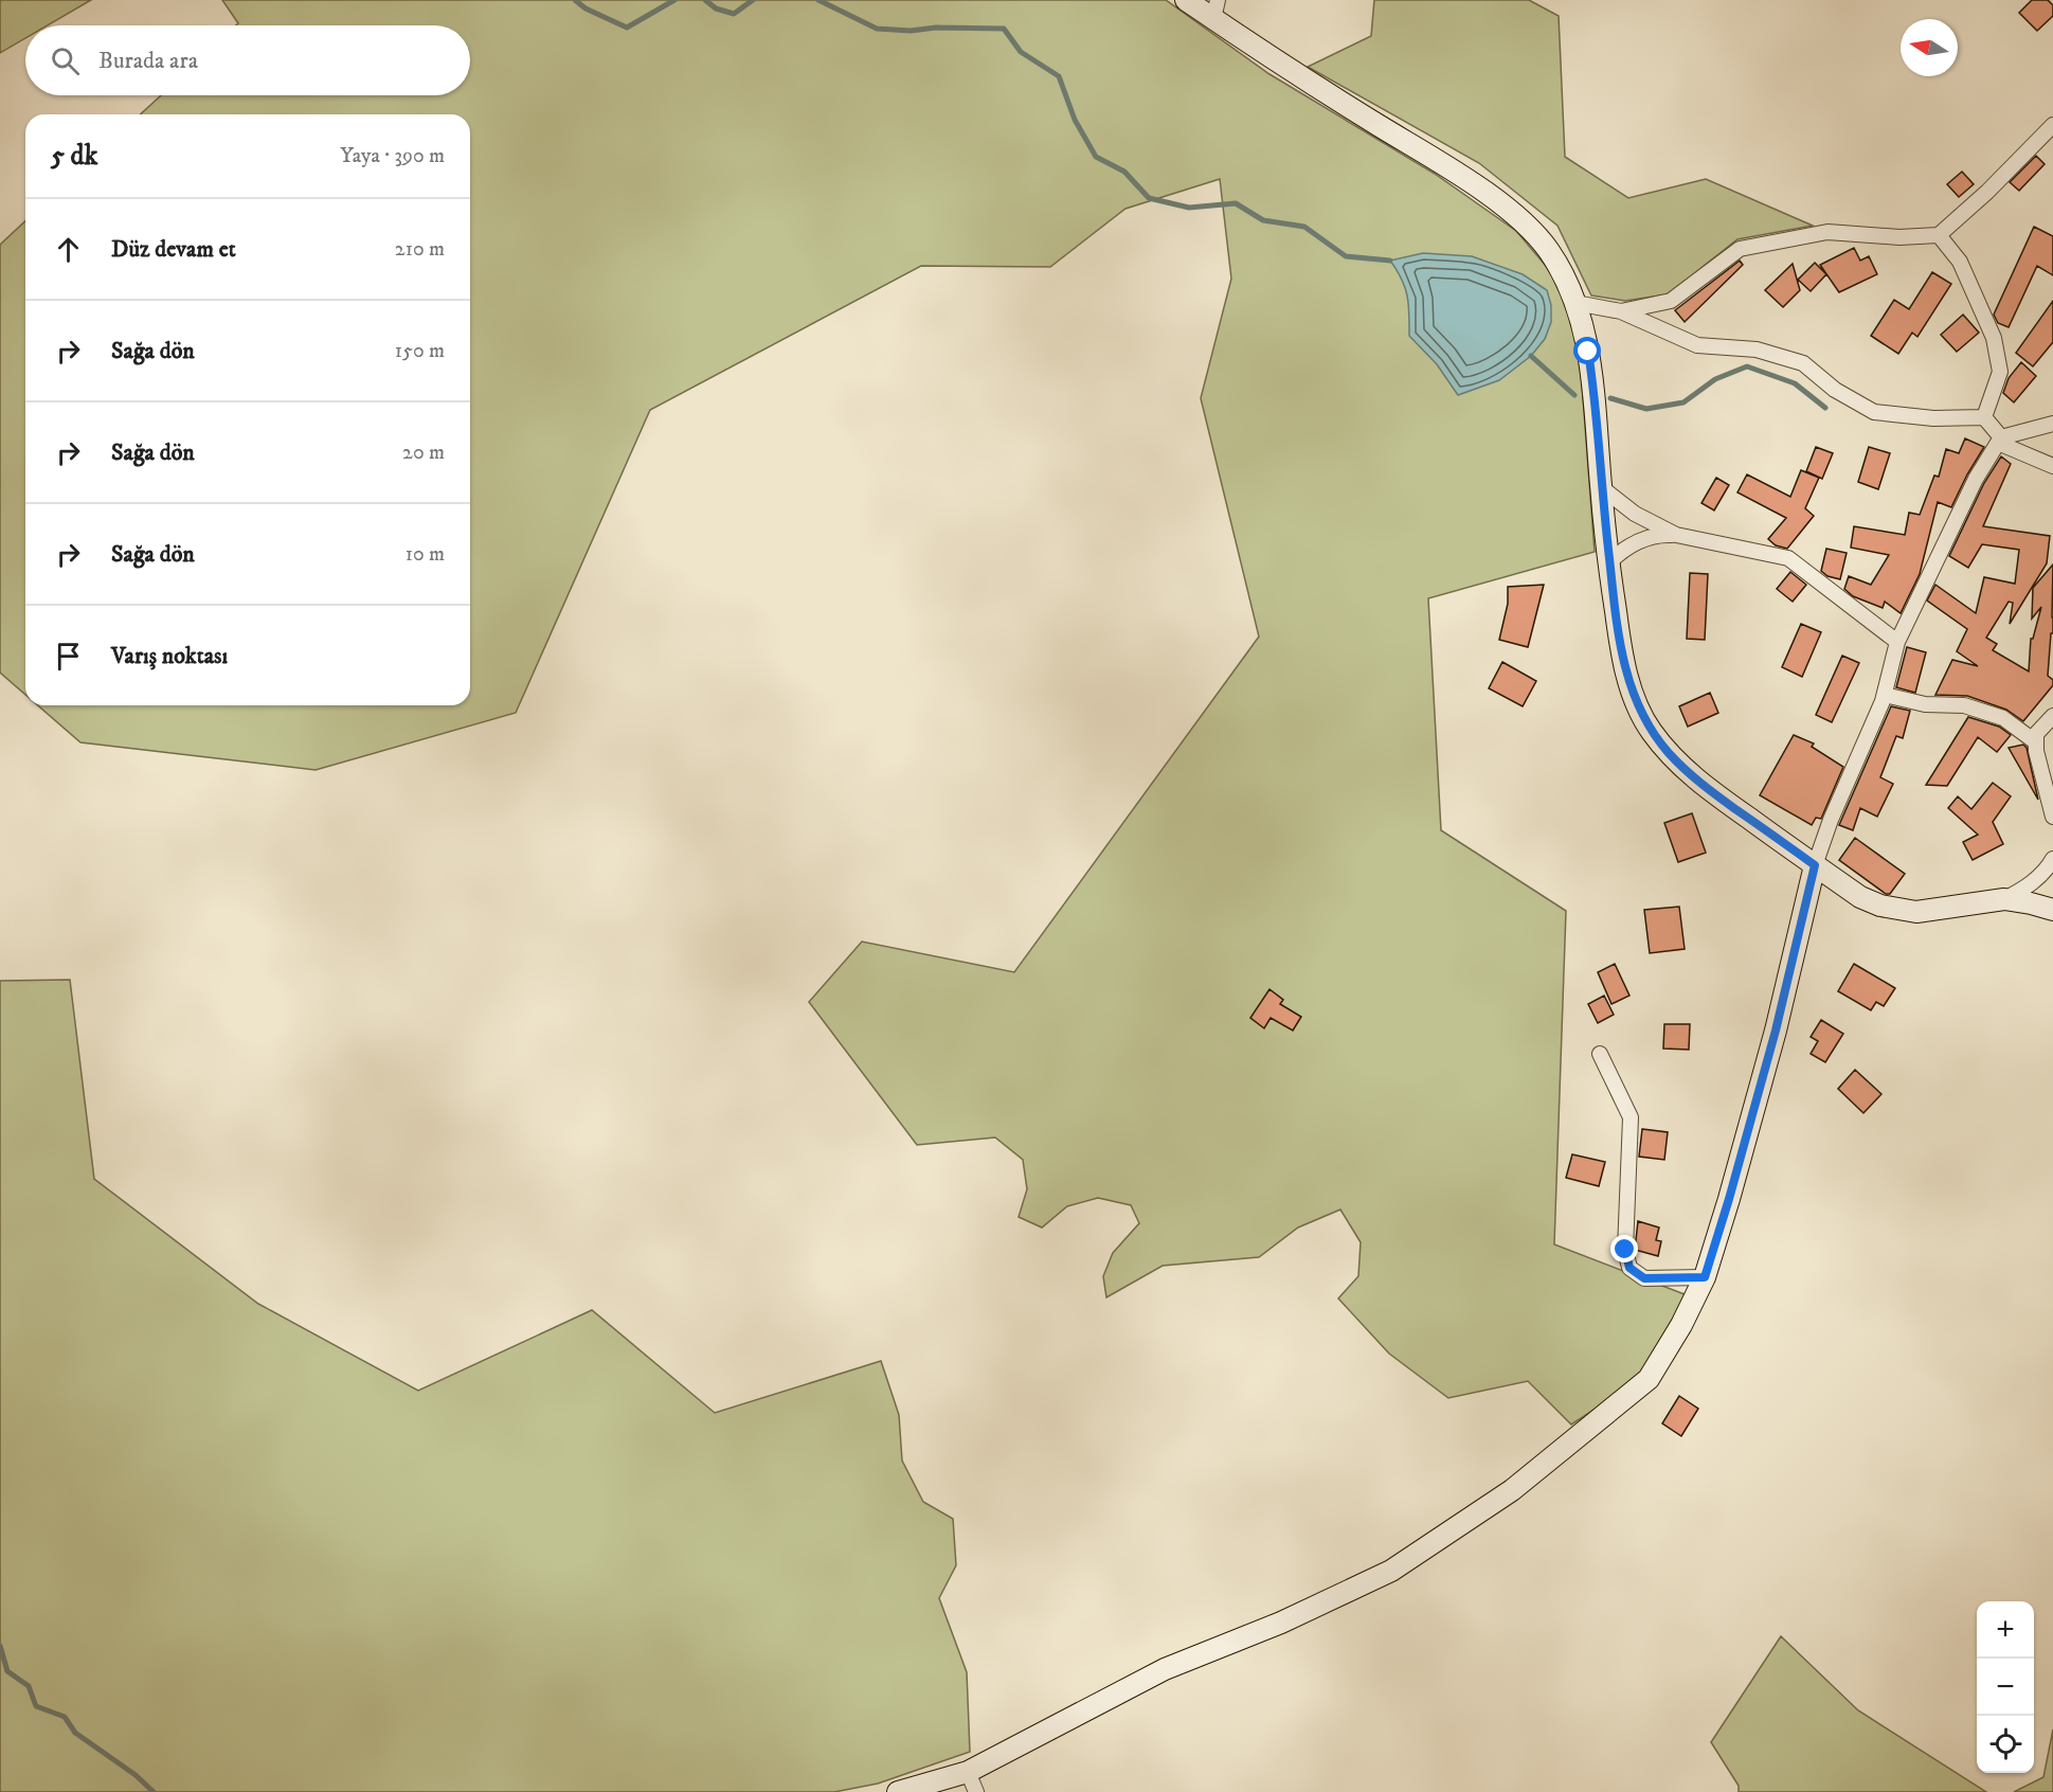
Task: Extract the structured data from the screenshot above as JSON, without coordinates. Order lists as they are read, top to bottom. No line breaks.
{"north":"left","page":{"search":"Burada ara","heading":["5 dk","Yaya · 390 m"],"list":[["Düz devam et","210 m"],["Sağa dön","150 m"],["Sağa dön","20 m"],["Sağa dön","10 m"],"Varış noktası"],"map_buttons":["+","−"]}}
